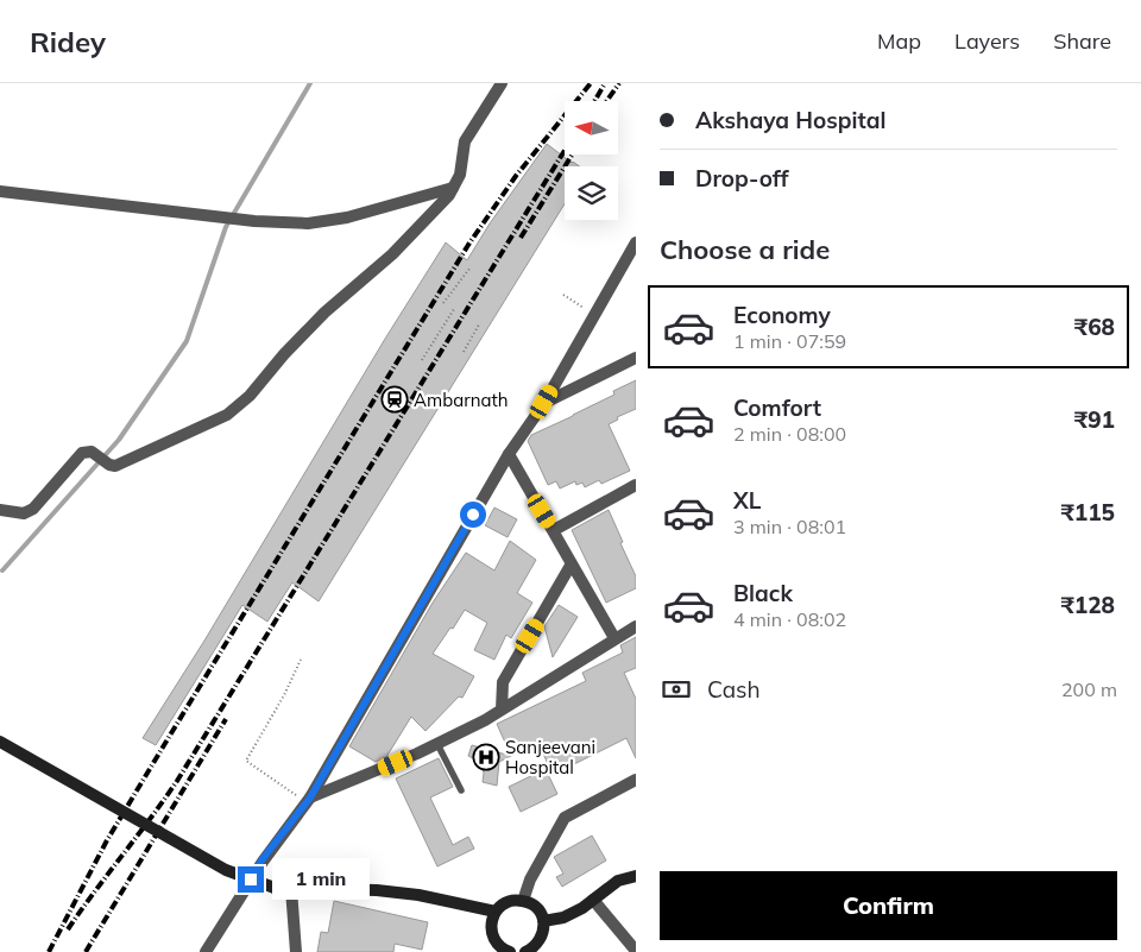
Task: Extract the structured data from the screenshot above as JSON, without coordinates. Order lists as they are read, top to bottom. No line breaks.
{"places":{"station":["Ambarnath"],"hospital":["Sanjeevani Hospital"]},"north":"left","page":{"header":"Ridey","nav":["Map","Layers","Share"],"banner":["Akshaya Hospital","Drop-off"],"heading":"Choose a ride","list":[{"name":"Economy","note":"1 min · 07:59","value":"₹68"},{"name":"Comfort","note":"2 min · 08:00","value":"₹91"},{"name":"XL","note":"3 min · 08:01","value":"₹115"},{"name":"Black","note":"4 min · 08:02","value":"₹128"}],"pay":["Cash","200 m"],"bubble":"1 min","buttons":"Confirm"}}
